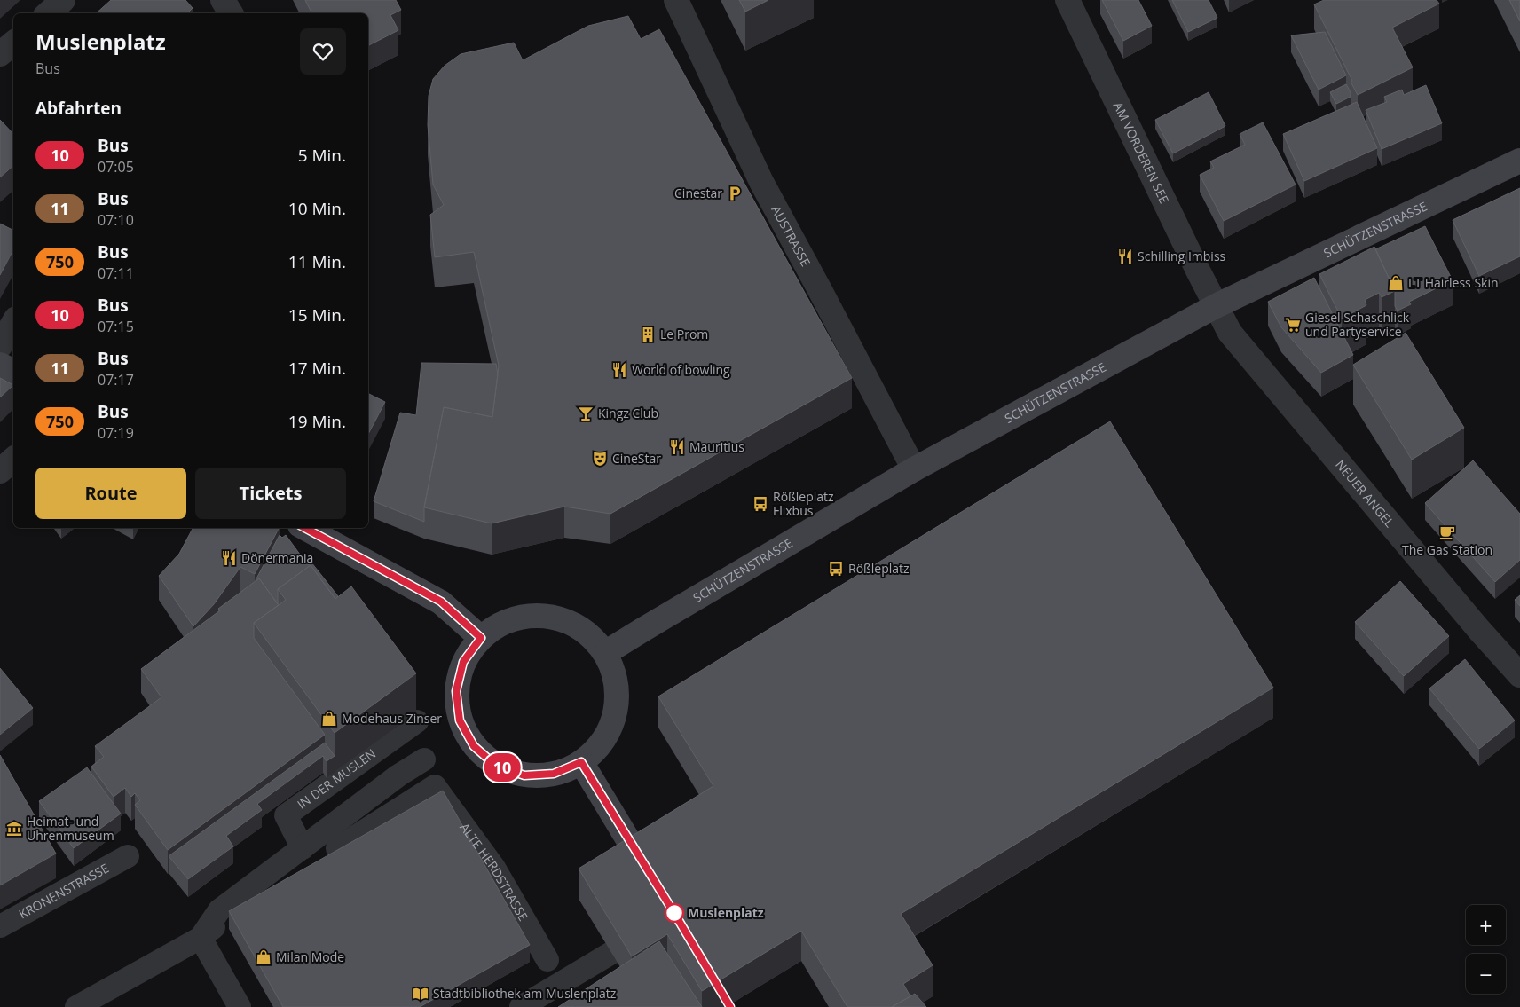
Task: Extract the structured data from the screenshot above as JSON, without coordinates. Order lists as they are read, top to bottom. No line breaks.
{"streets":{"main road":["SCHÜTZENSTRASSE"],"street":["AM VORDEREN SEE","AUSTRASSE","NEUER ANGEL","IN DER MUSLEN","ALTE HERDSTRASSE","KRONENSTRASSE"]},"crossings":[["AM VORDEREN SEE","SCHÜTZENSTRASSE"],["AM VORDEREN SEE","NEUER ANGEL"],["SCHÜTZENSTRASSE","AUSTRASSE"],["SCHÜTZENSTRASSE","NEUER ANGEL"]],"places":{"parking":["Cinestar"],"restaurant":["Schilling Imbiss","World of bowling","Mauritius","Dönermania"],"shop":["LT Hairless Skin","Modehaus Zinser","Milan Mode"],"supermarket":["Giesel Schaschlick und Partyservice"],"building":["Le Prom"],"bar":["Kingz Club"],"theatre":["CineStar"],"bus stop":["Rößleplatz Flixbus","Rößleplatz"],"cafe":["The Gas Station"],"museum":["Heimat- und Uhrenmuseum"],"other":["Muslenplatz"],"library":["Stadtbibliothek am Muslenplatz"]},"lines":["bus line 10"],"page":{"on_map":"10","heading":[["Muslenplatz","Bus"],"Abfahrten"],"list":[{"mark":"10","name":"Bus","note":"07:05","value":"5 Min."},{"mark":"11","name":"Bus","note":"07:10","value":"10 Min."},{"mark":"750","name":"Bus","note":"07:11","value":"11 Min."},{"mark":"10","name":"Bus","note":"07:15","value":"15 Min."},{"mark":"11","name":"Bus","note":"07:17","value":"17 Min."},{"mark":"750","name":"Bus","note":"07:19","value":"19 Min."}],"buttons":["Route","Tickets"],"map_buttons":["+","−"]}}
